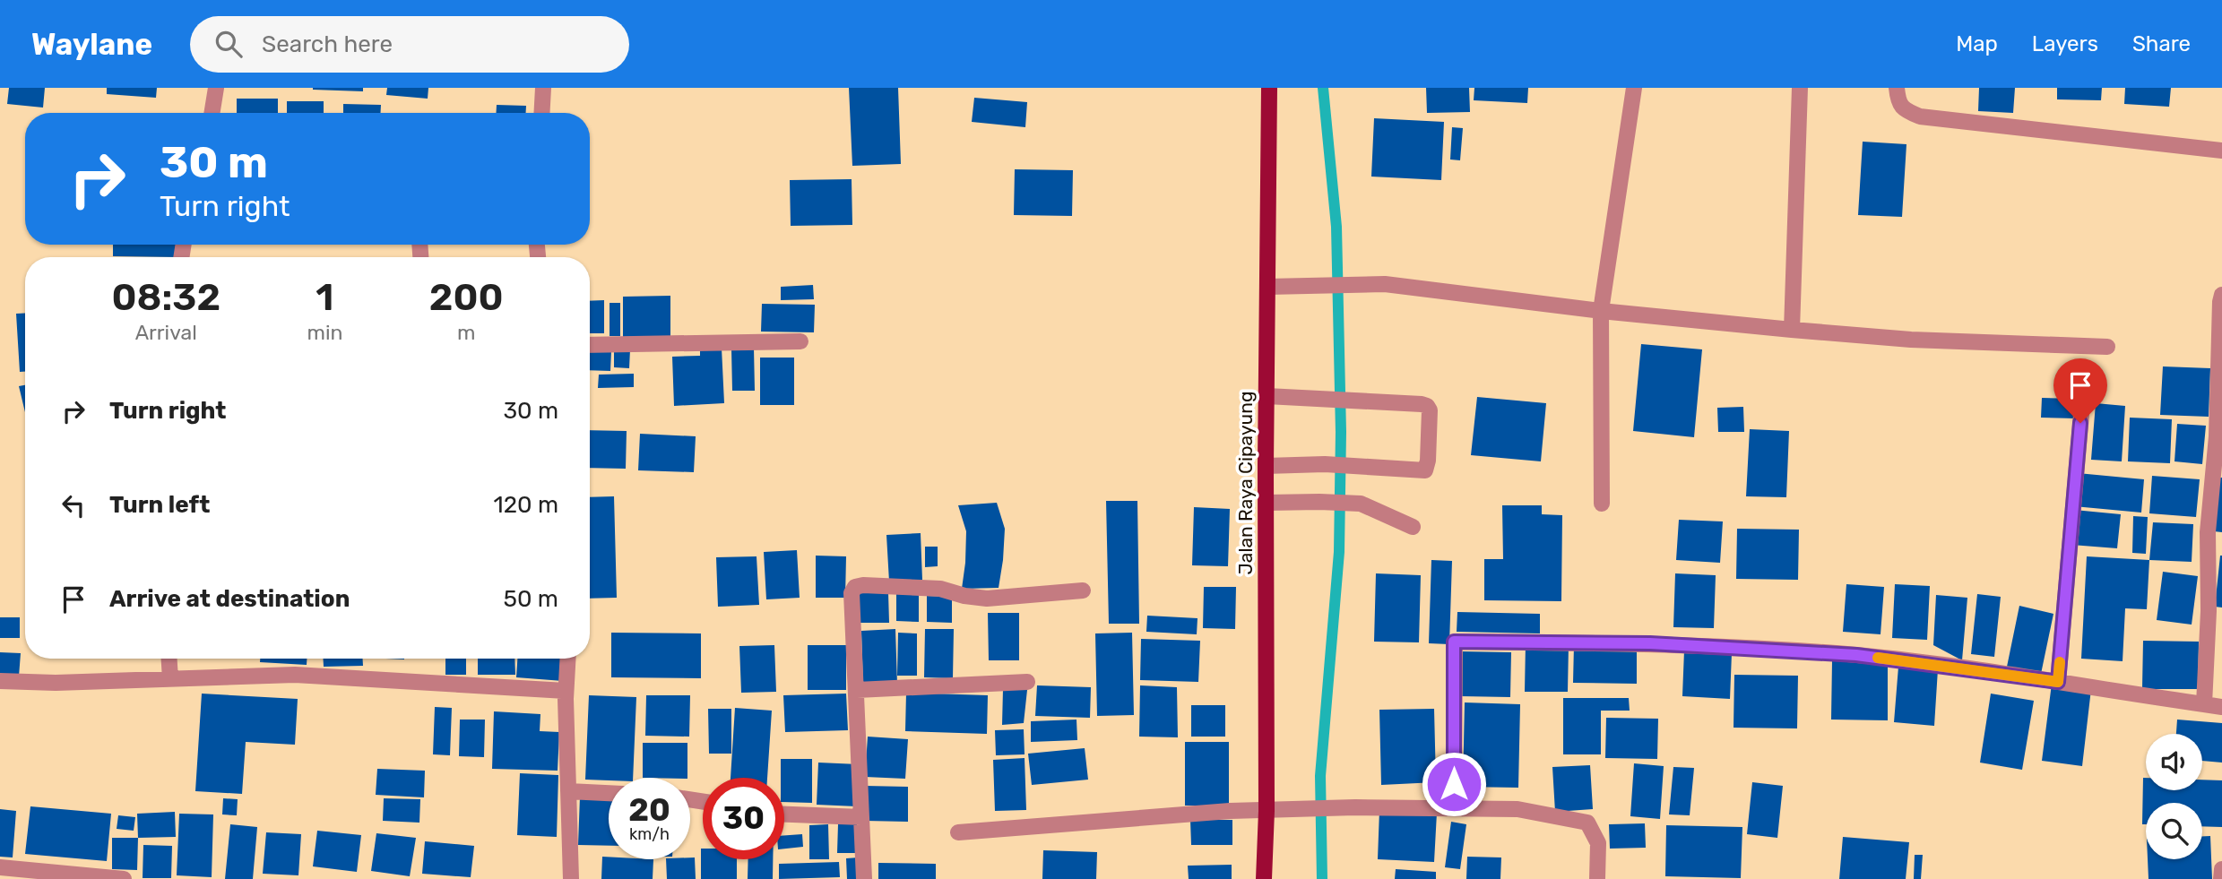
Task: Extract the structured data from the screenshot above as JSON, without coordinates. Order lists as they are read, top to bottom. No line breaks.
{"streets":{"main road":["Jalan Raya Cipayung"]},"page":{"header":"Waylane","search":"Search here","nav":["Map","Layers","Share"],"turn":["30 m","Turn right"],"eta":["08:32","Arrival","1","min","200","m"],"list":[{"name":"Turn right","value":"30 m"},{"name":"Turn left","value":"120 m"},{"name":"Arrive at destination","value":"50 m"}],"speed":"20 km/h","limit":"30"}}
